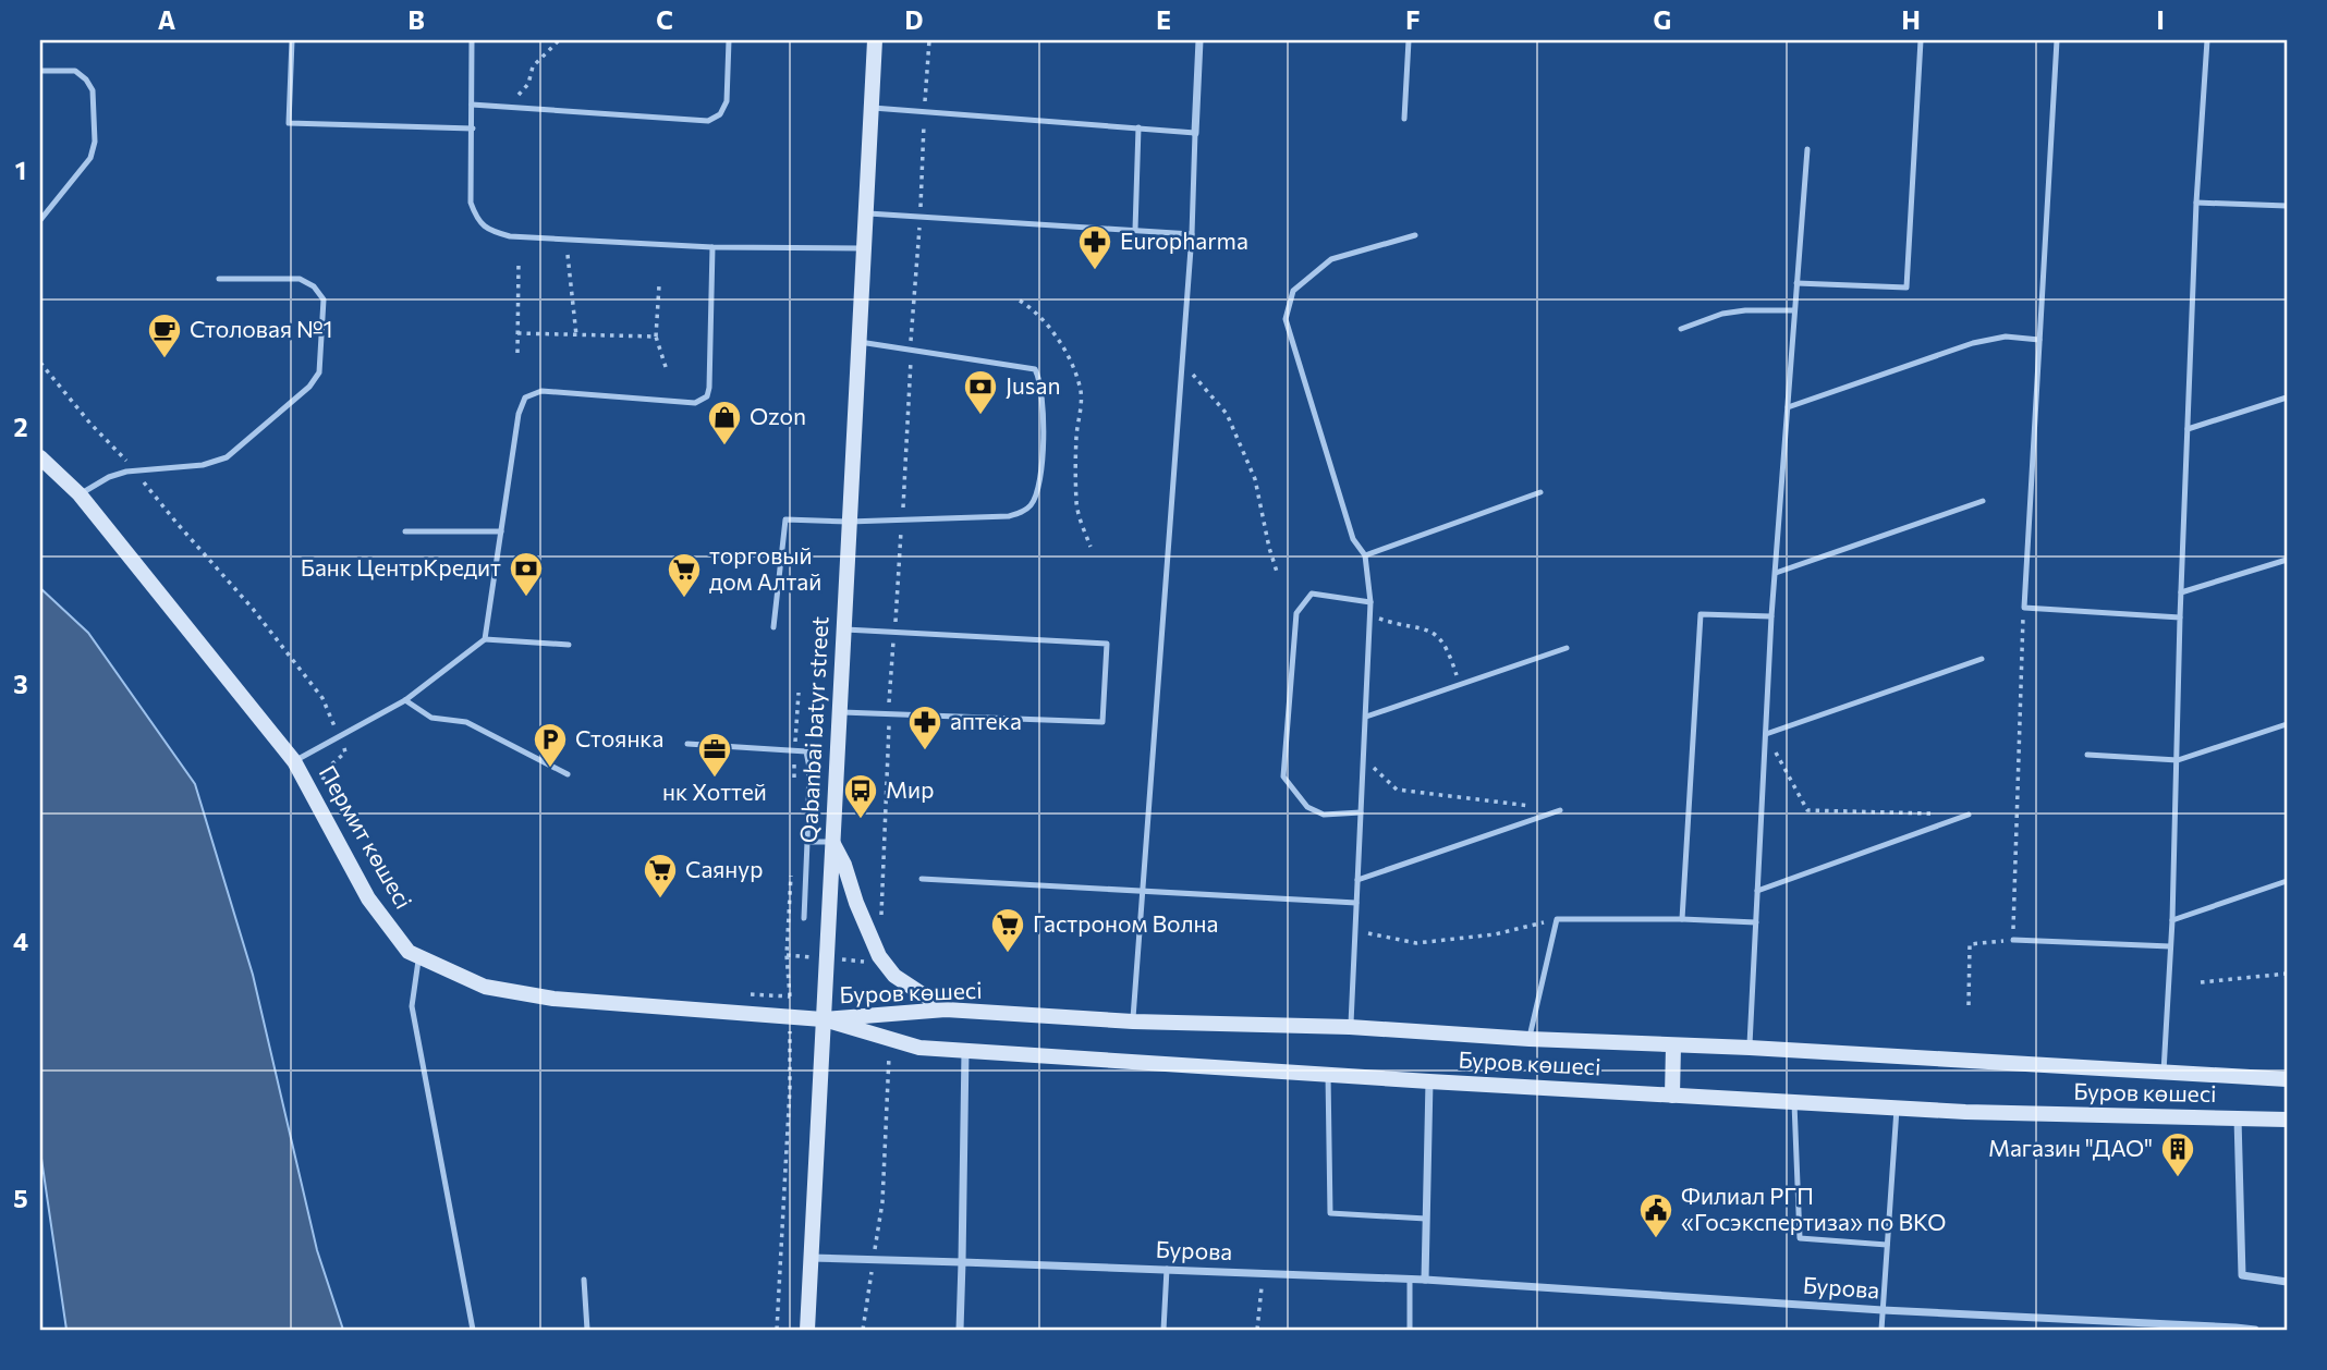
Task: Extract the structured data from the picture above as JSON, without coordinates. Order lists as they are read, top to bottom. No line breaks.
{"streets":{"main road":["Qabanbai batyr street","Пермит көшесі","Буров көшесі"],"street":["Бурова"]},"crossings":[["Qabanbai batyr street","Пермит көшесі"],["Qabanbai batyr street","Буров көшесі"],["Qabanbai batyr street","Бурова"],["Пермит көшесі","Буров көшесі"]],"places":{"pharmacy":["Europharma","аптека"],"cafe":["Столовая №1"],"bank":["Jusan","Банк ЦентрКредит"],"shop":["Ozon"],"supermarket":["торговый дом Алтай","Саянур","Гастроном Волна"],"parking":["Стоянка"],"office":["нк Хоттей"],"bus stop":["Мир"],"building":["Магазин \"ДАО\""],"public building":["Филиал РГП «Госэкспертиза» по ВКО"]},"grid":{"columns":["A","B","C","D","E","F","G","H","I"],"rows":["1","2","3","4","5"]}}
